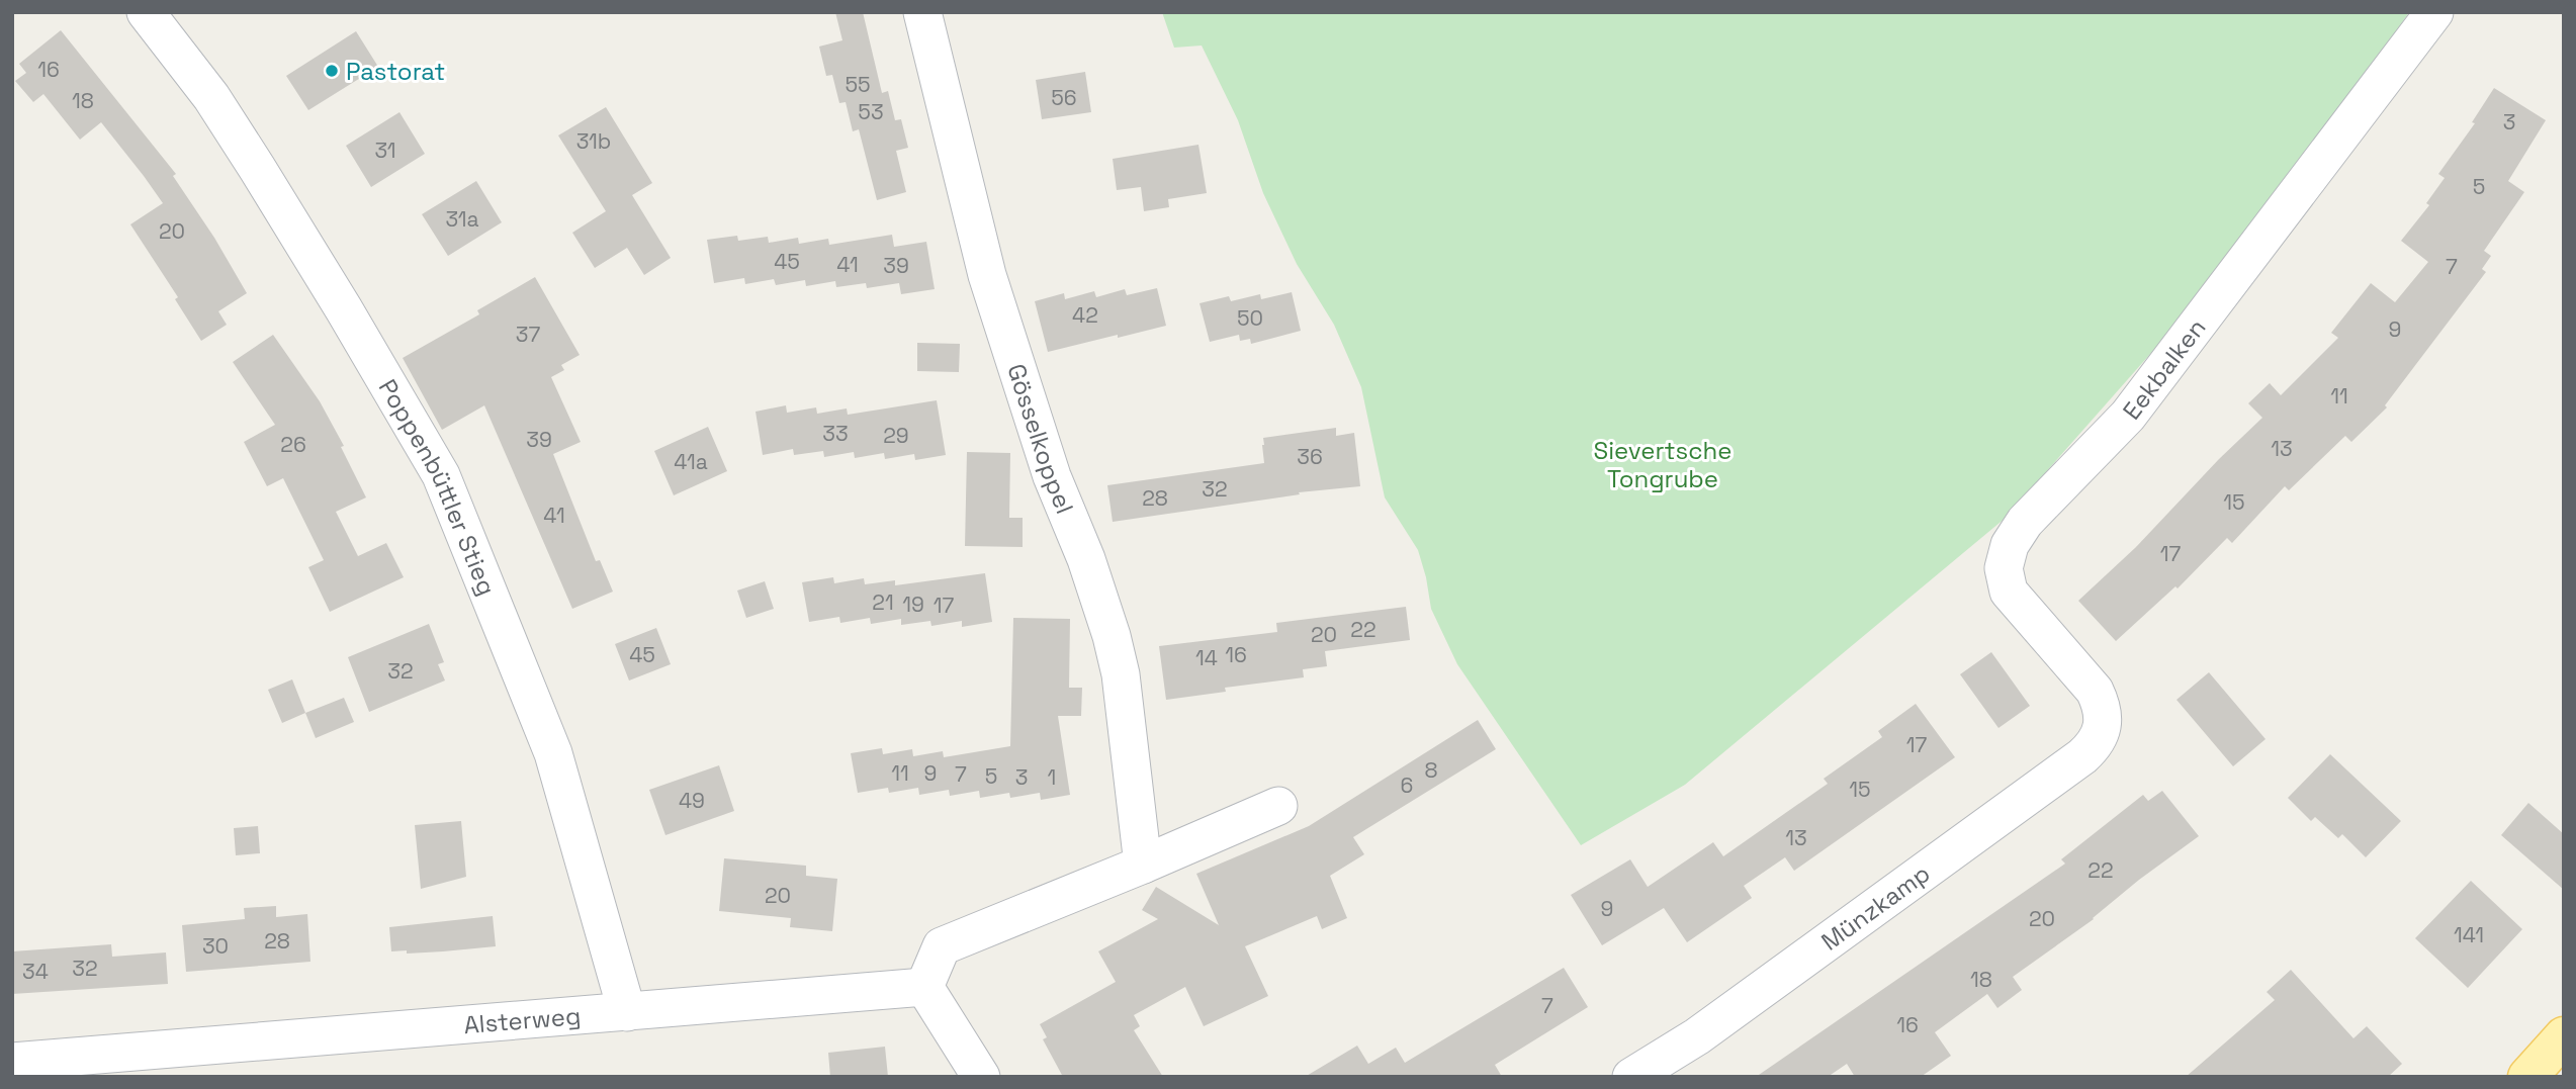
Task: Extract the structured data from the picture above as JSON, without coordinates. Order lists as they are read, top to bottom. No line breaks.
{"streets":{"street":["Eekbalken","Gösselkoppel","Poppenbüttler Stieg","Münzkamp","Alsterweg"]},"crossings":[["Eekbalken","Münzkamp"],["Poppenbüttler Stieg","Alsterweg"]],"parks":["Sievertsche Tongrube"],"places":["Pastorat"],"house_numbers":["16","55","56","18","53","3","31b","31","5","31a","20","45","41","39","7","42","50","9","37","11","33","29","39","26","13","36","41a","32","28","15","41","17","21","19","17","22","20","45","16","14","32","17","8","11","9","7","5","3","1","6","15","49","13","22","20","9","20","141","28","30","32","34","18","7","16"]}
